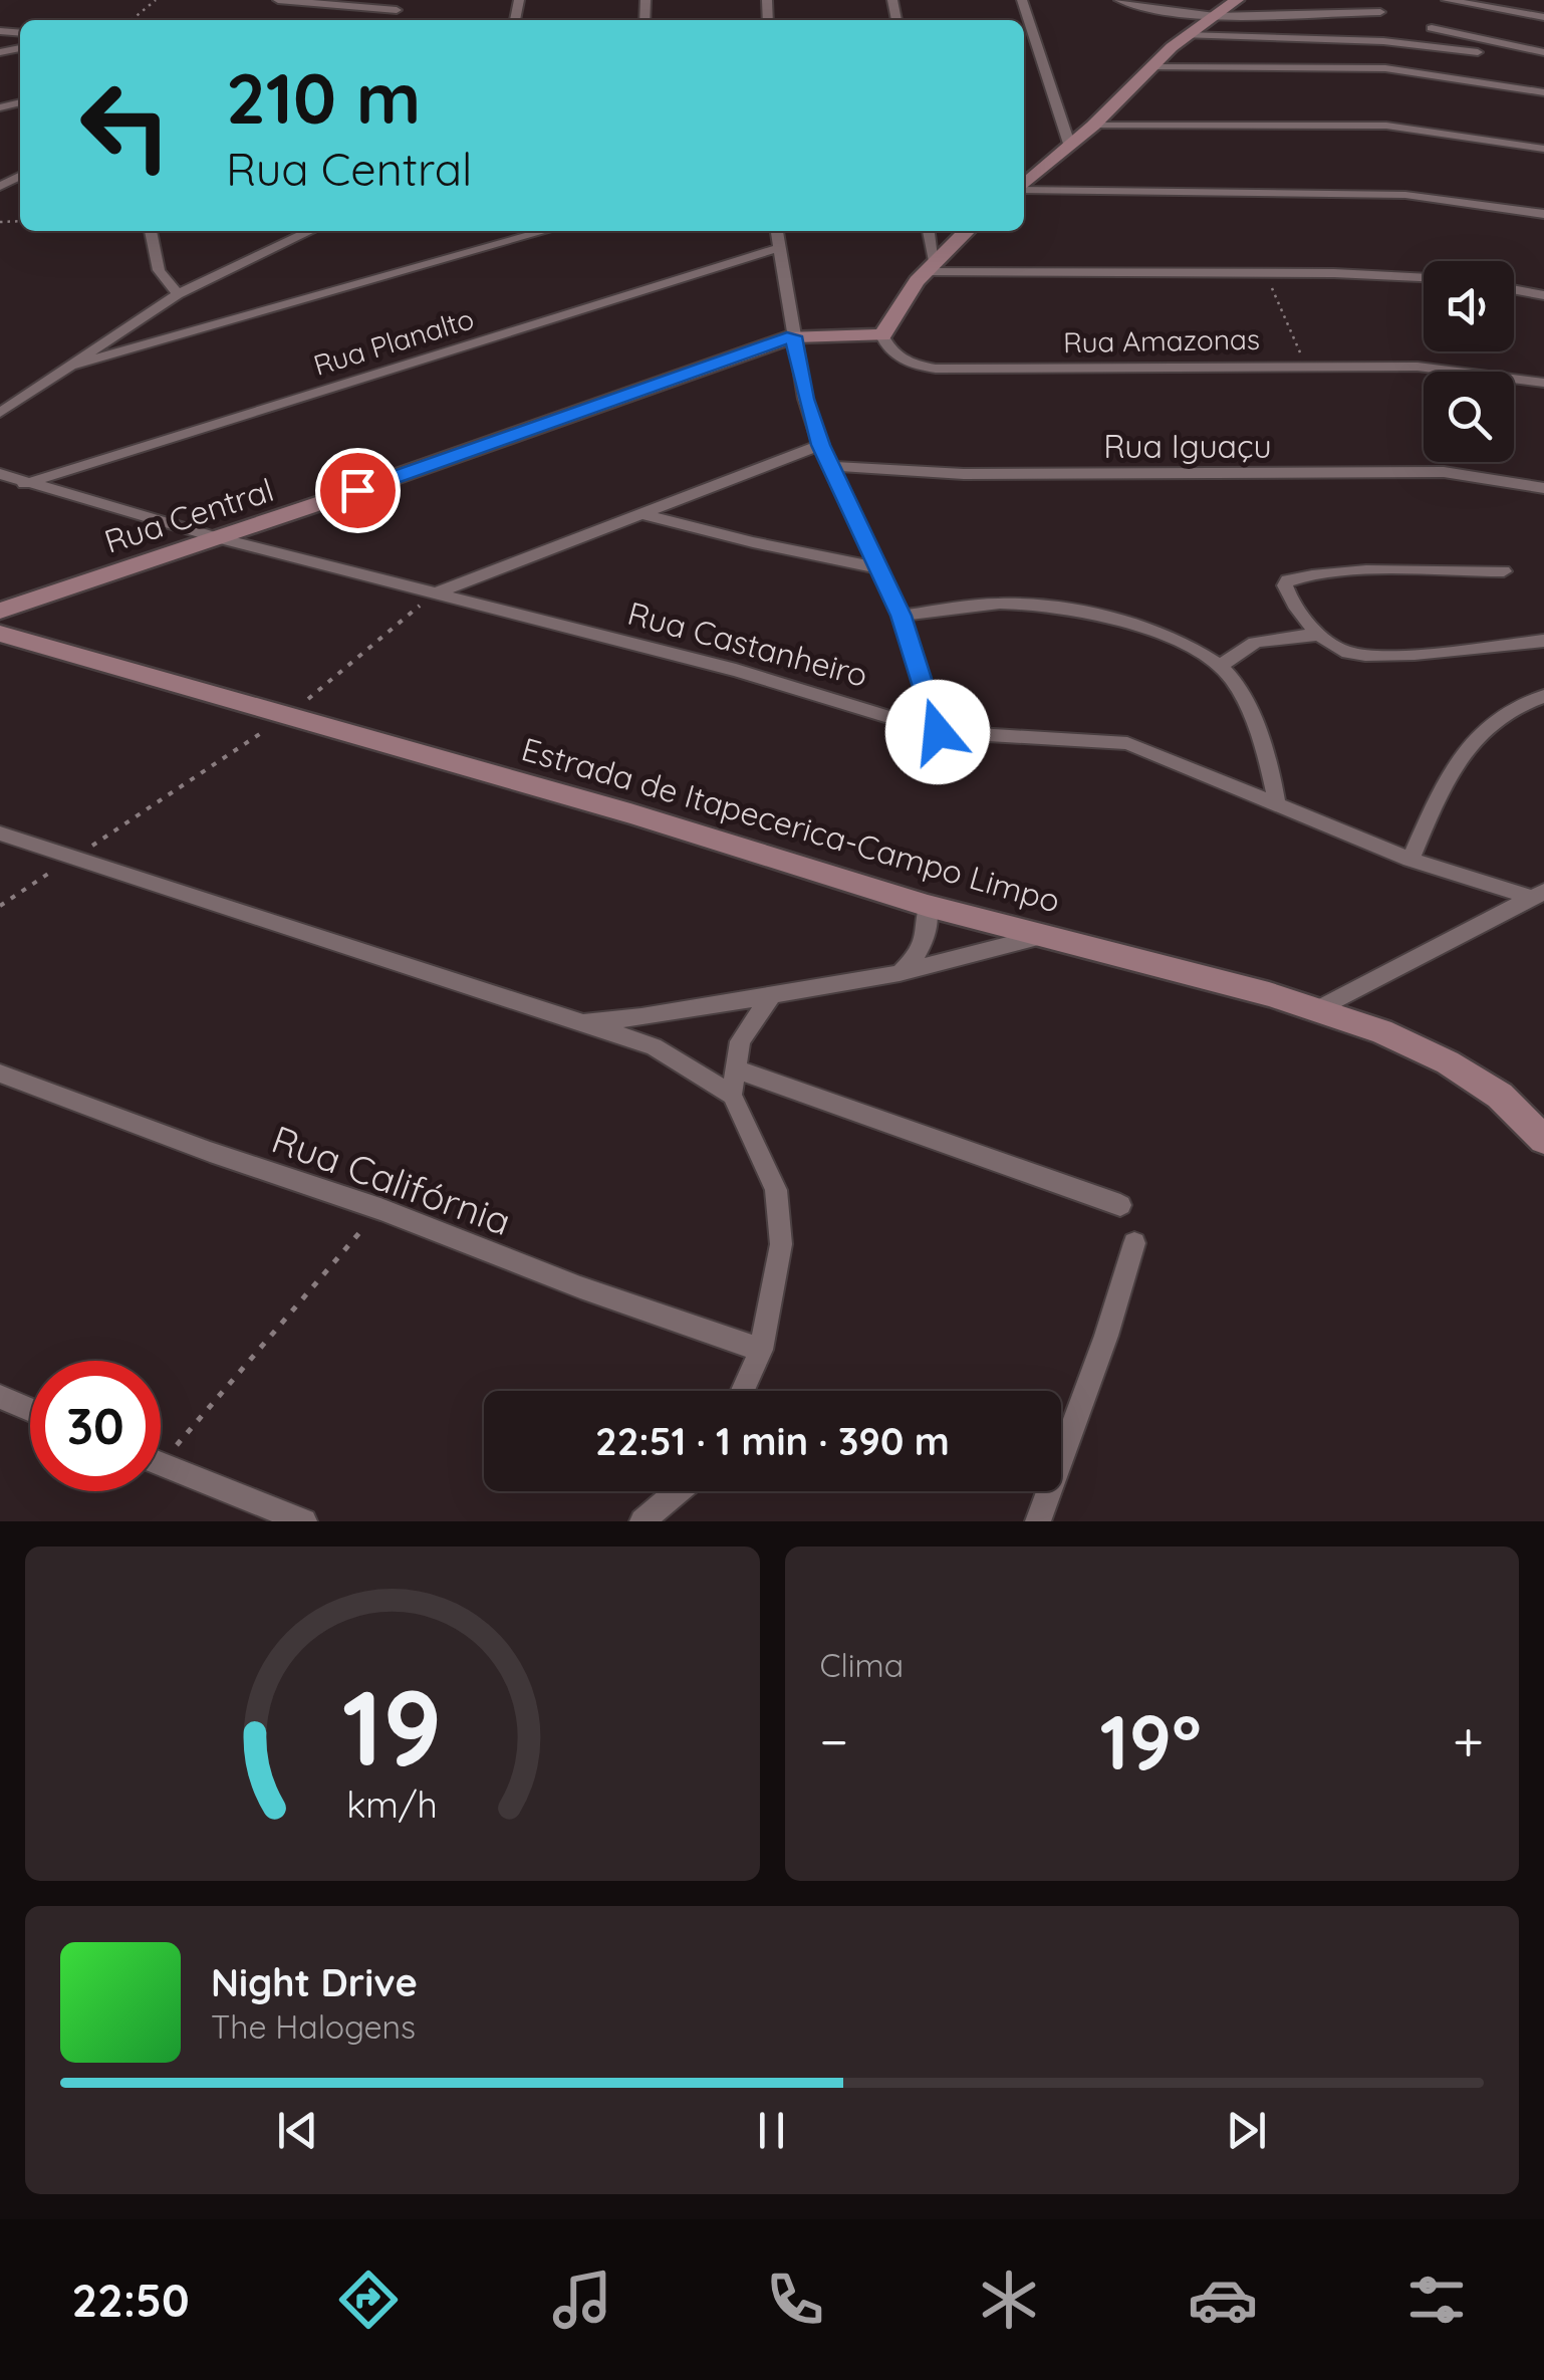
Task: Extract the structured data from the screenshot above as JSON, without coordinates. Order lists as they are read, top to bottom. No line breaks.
{"streets":{"street":["Rua Amazonas","Rua Planalto","Rua Iguaçu","Rua Central","Rua Castanheiro","Estrada de Itapecerica-Campo Limpo","Rua Califórnia"]},"crossings":[["Rua Planalto","Rua Castanheiro"],["Rua Central","Rua Castanheiro"]],"page":{"turn":["210 m","Rua Central"],"limit":"30","trip":"22:51 · 1 min · 390 m","tile":"Clima","heat":["−","19°","+"],"song":["Night Drive","The Halogens"],"tabs":"22:50","gauge":["19","km/h"]}}
